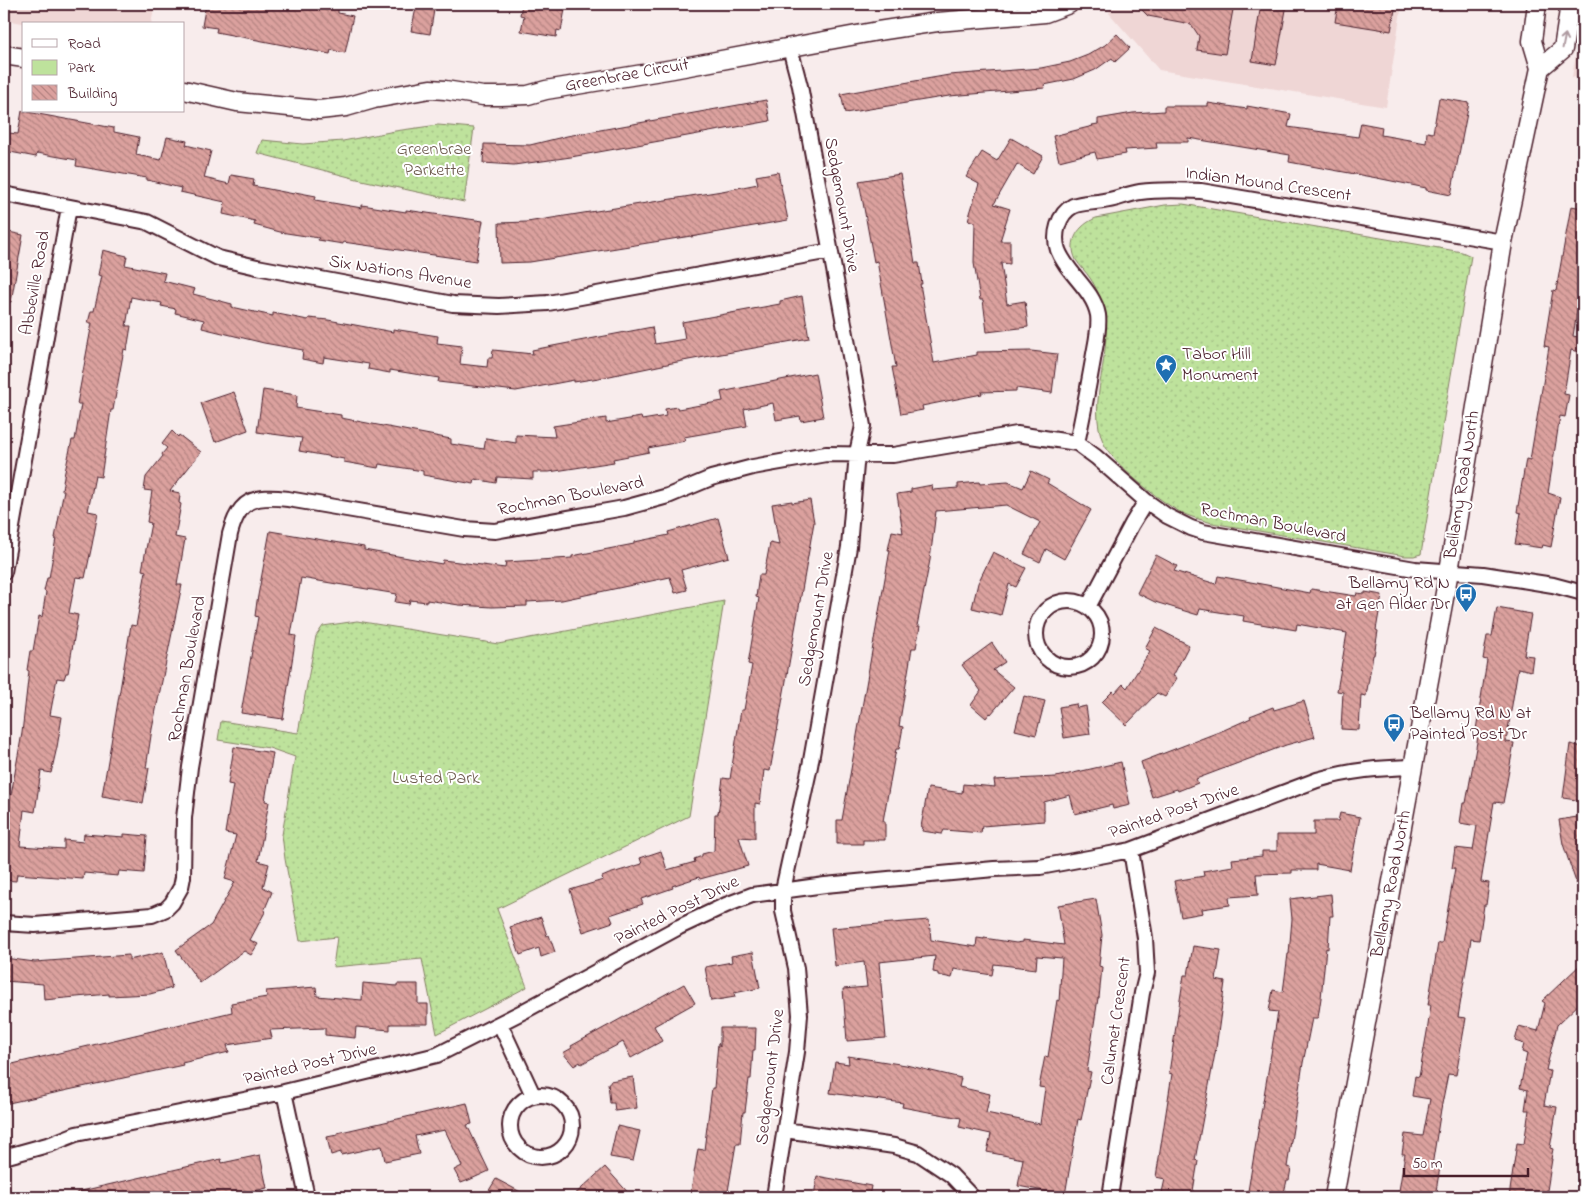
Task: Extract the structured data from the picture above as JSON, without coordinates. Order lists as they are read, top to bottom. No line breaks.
{"streets":{"street":["Greenbrae Circuit","Indian Mound Crescent","Sedgemount Drive","Six Nations Avenue","Abbeville Road","Bellamy Road North","Rochman Boulevard","Painted Post Drive","Calumet Crescent"]},"crossings":[["Greenbrae Circuit","Sedgemount Drive"],["Indian Mound Crescent","Bellamy Road North"],["Indian Mound Crescent","Rochman Boulevard"],["Sedgemount Drive","Six Nations Avenue"],["Sedgemount Drive","Rochman Boulevard"],["Sedgemount Drive","Painted Post Drive"],["Six Nations Avenue","Abbeville Road"],["Bellamy Road North","Rochman Boulevard"],["Bellamy Road North","Painted Post Drive"],["Painted Post Drive","Calumet Crescent"]],"parks":["Greenbrae Parkette","Lusted Park"],"places":{"place":["Tabor Hill Monument"],"bus stop":["Bellamy Rd N at Gen Alder Dr","Bellamy Rd N at Painted Post Dr"]},"legend":["Road","Park","Building"],"scale_bar":"50 m"}
